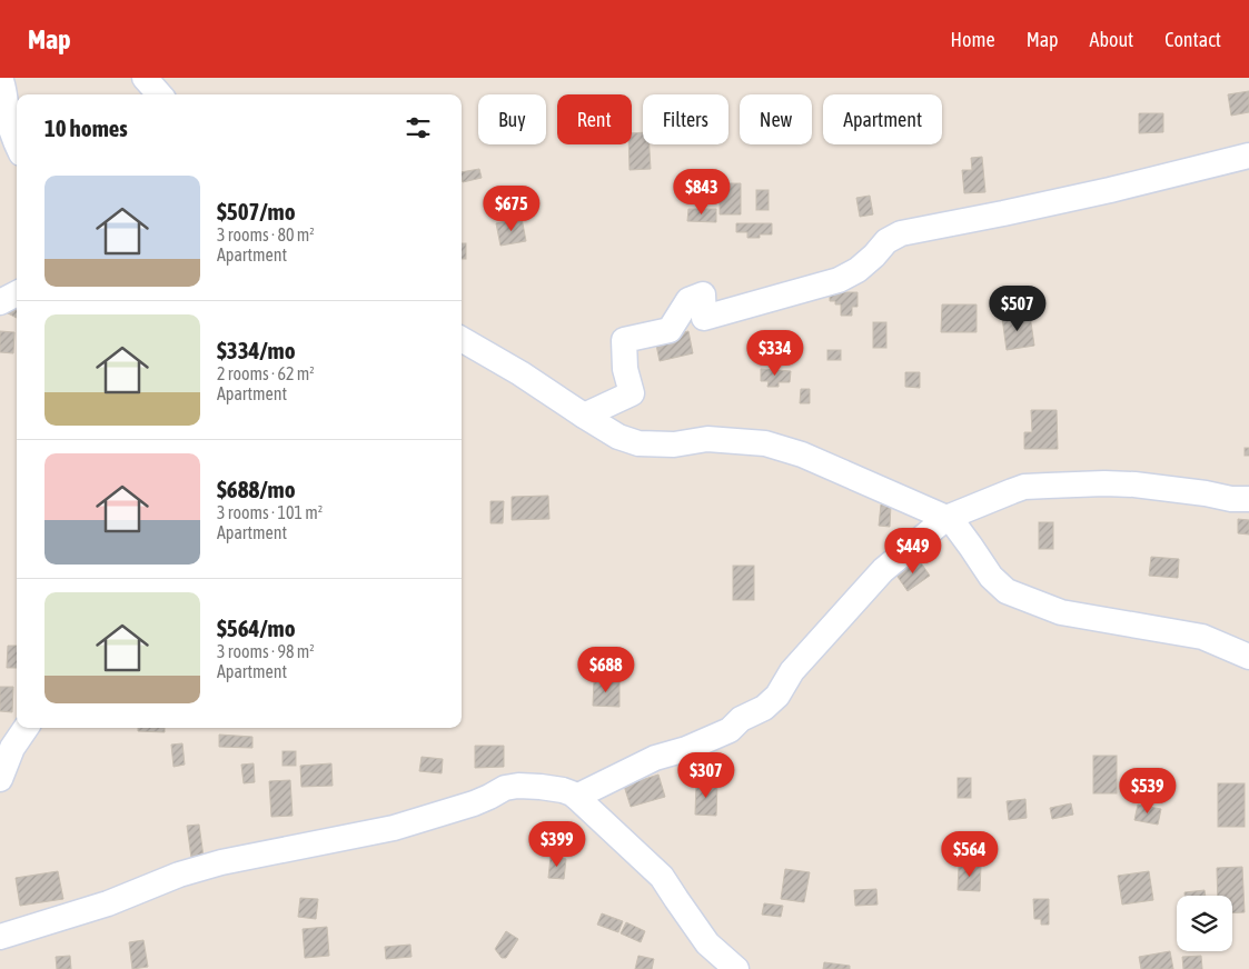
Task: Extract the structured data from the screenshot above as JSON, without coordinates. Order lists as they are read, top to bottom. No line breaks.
{"page":{"header":"Map","nav":["Home","Map","About","Contact"],"chip":["Buy","Rent","Filters","New","Apartment"],"heading":"10 homes","list":[{"name":"$507/mo","note":"3 rooms · 80 m² · Apartment"},{"name":"$334/mo","note":"2 rooms · 62 m² · Apartment"},{"name":"$688/mo","note":"3 rooms · 101 m² · Apartment"},{"name":"$564/mo","note":"3 rooms · 98 m² · Apartment"}],"price":["$843","$675","$507","$334","$449","$688","$307","$539","$399","$564"]}}
